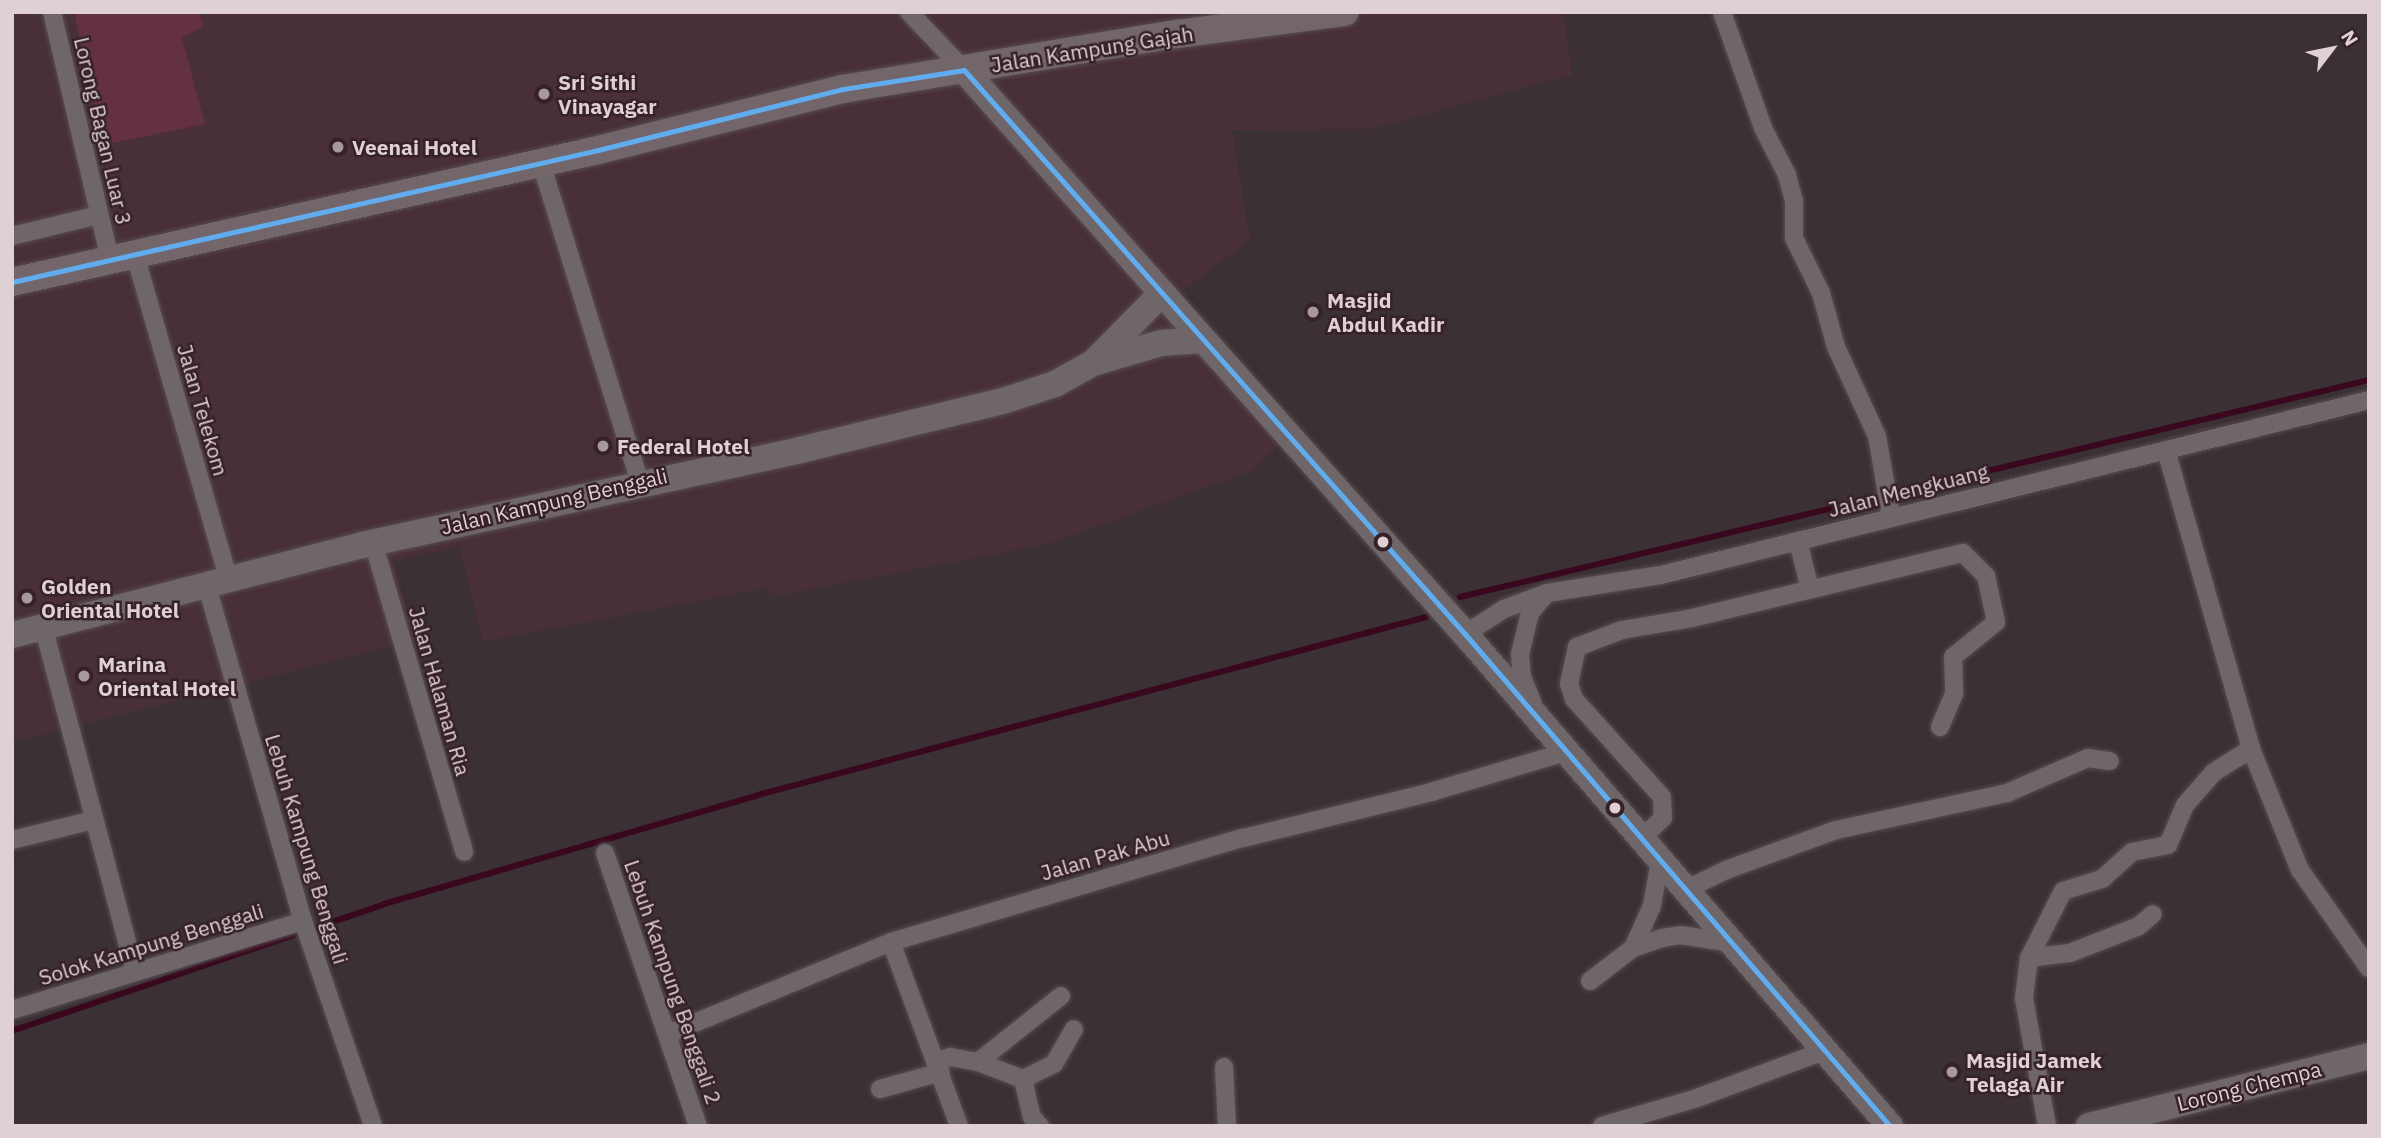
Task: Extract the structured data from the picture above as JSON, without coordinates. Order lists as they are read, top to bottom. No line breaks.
{"streets":{"main road":["Jalan Kampung Gajah"],"street":["Lorong Bagan Luar 3","Jalan Telekom","Jalan Mengkuang","Jalan Kampung Benggali","Jalan Halaman Ria","Lebuh Kampung Benggali","Jalan Pak Abu","Solok Kampung Benggali","Lebuh Kampung Benggali 2","Lorong Chempa"]},"crossings":[["Jalan Kampung Gajah","Lorong Bagan Luar 3"],["Jalan Kampung Gajah","Jalan Telekom"],["Lorong Bagan Luar 3","Jalan Telekom"],["Jalan Telekom","Jalan Kampung Benggali"],["Jalan Telekom","Lebuh Kampung Benggali"],["Jalan Kampung Benggali","Jalan Halaman Ria"],["Jalan Kampung Benggali","Lebuh Kampung Benggali"],["Lebuh Kampung Benggali","Solok Kampung Benggali"],["Jalan Pak Abu","Lebuh Kampung Benggali 2"]],"places":["Sri Sithi Vinayagar","Veenai Hotel","Masjid Abdul Kadir","Federal Hotel","Golden Oriental Hotel","Marina Oriental Hotel","Masjid Jamek Telaga Air"],"north":"top right"}
